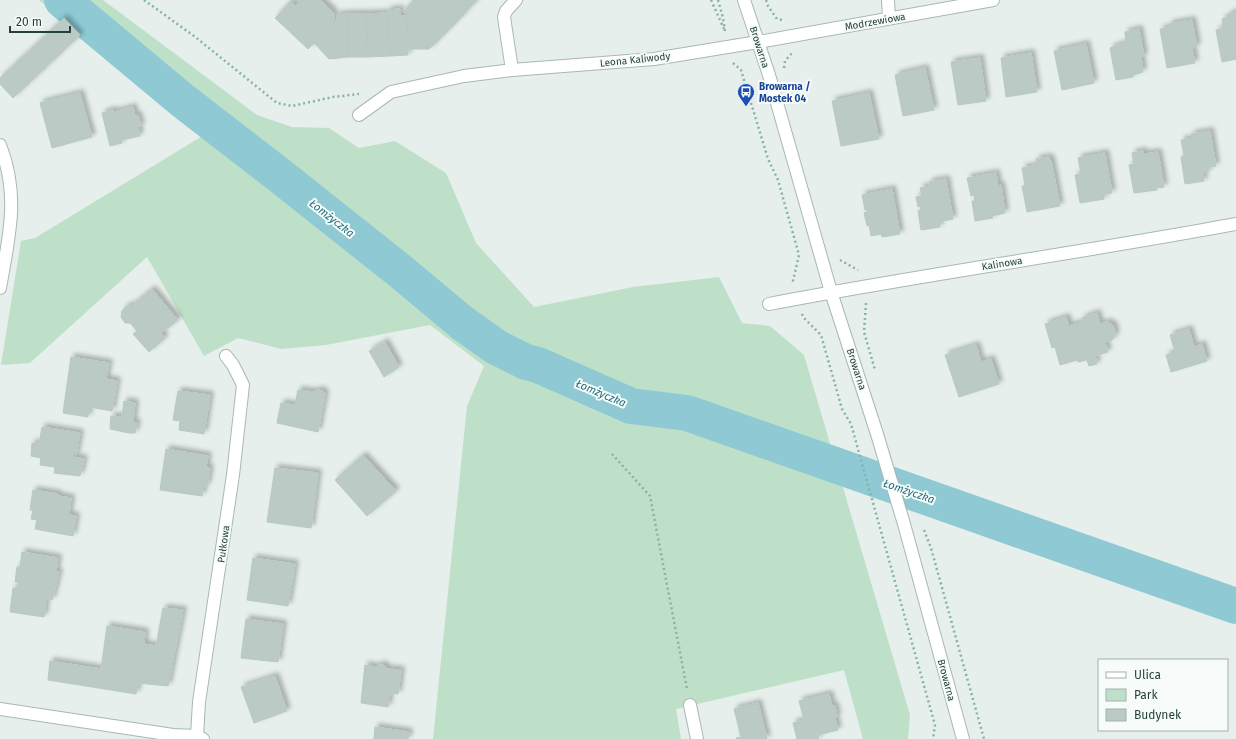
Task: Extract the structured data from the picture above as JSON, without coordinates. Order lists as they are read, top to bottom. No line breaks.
{"streets":{"street":["Modrzewiowa","Browarna","Leona Kaliwody","Kalinowa","Pułkowa"]},"crossings":[["Modrzewiowa","Browarna"],["Modrzewiowa","Leona Kaliwody"],["Browarna","Leona Kaliwody"],["Browarna","Kalinowa"]],"water":["Łomżyczka"],"places":{"bus stop":["Browarna / Mostek 04"]},"legend":["Ulica","Park","Budynek"],"scale_bar":"20 m"}
